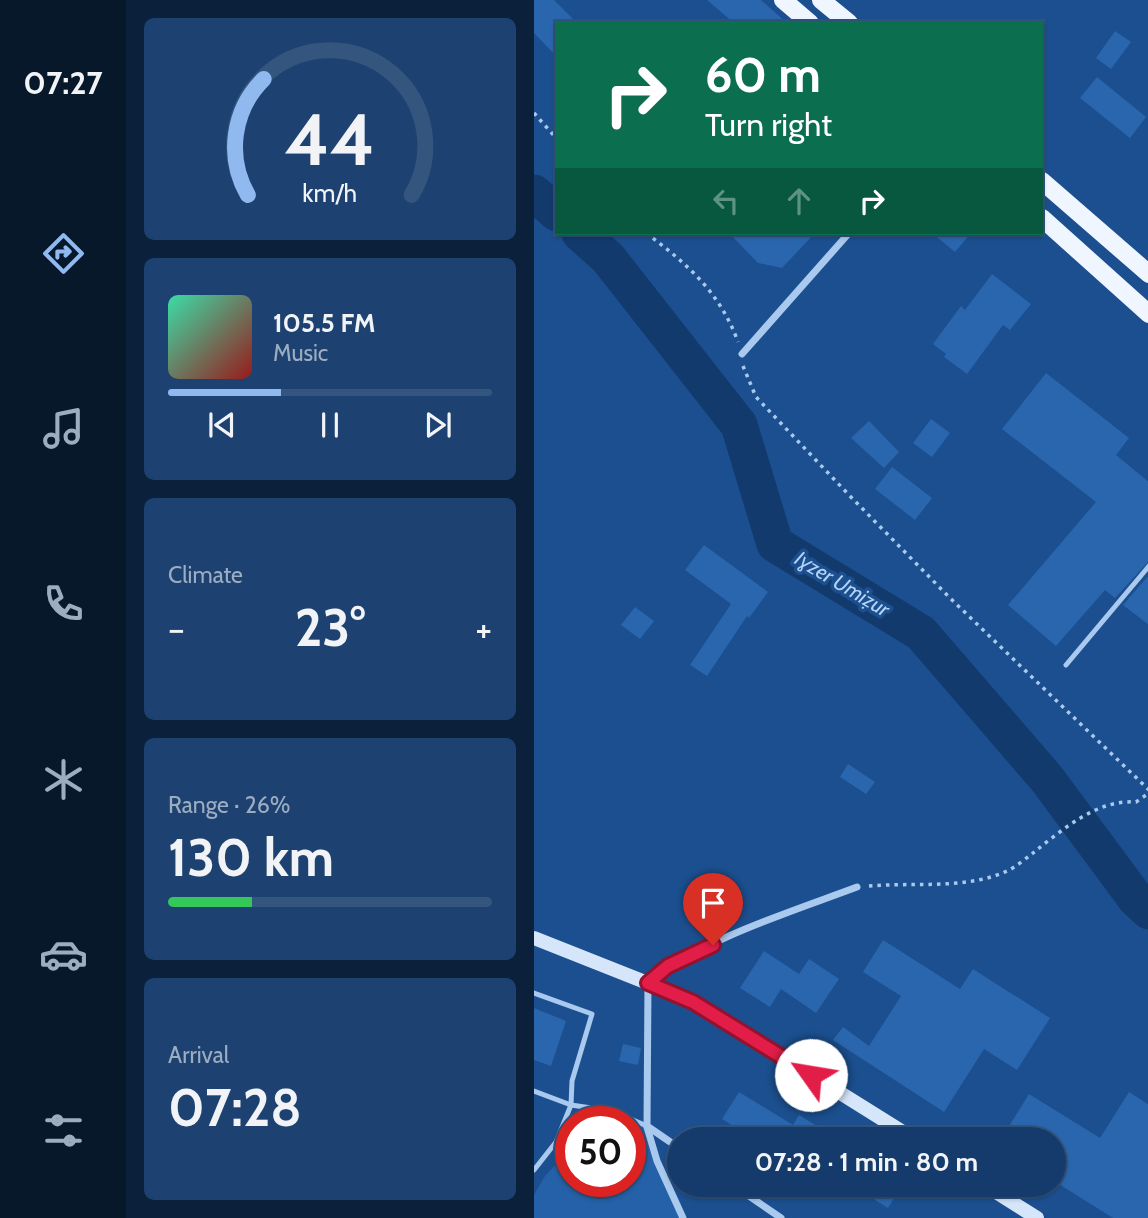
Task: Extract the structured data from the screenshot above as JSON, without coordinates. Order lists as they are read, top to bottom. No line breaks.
{"water":["Iɣzer Umiẓur"],"page":{"tabs":"07:27","turn":["60 m","Turn right"],"song":["105.5 FM","Music"],"tile":["Climate",["Range · 26%","130 km"],["Arrival","07:28"]],"heat":["−","23°","+"],"limit":"50","trip":"07:28 · 1 min · 80 m","gauge":["44","km/h"]}}
